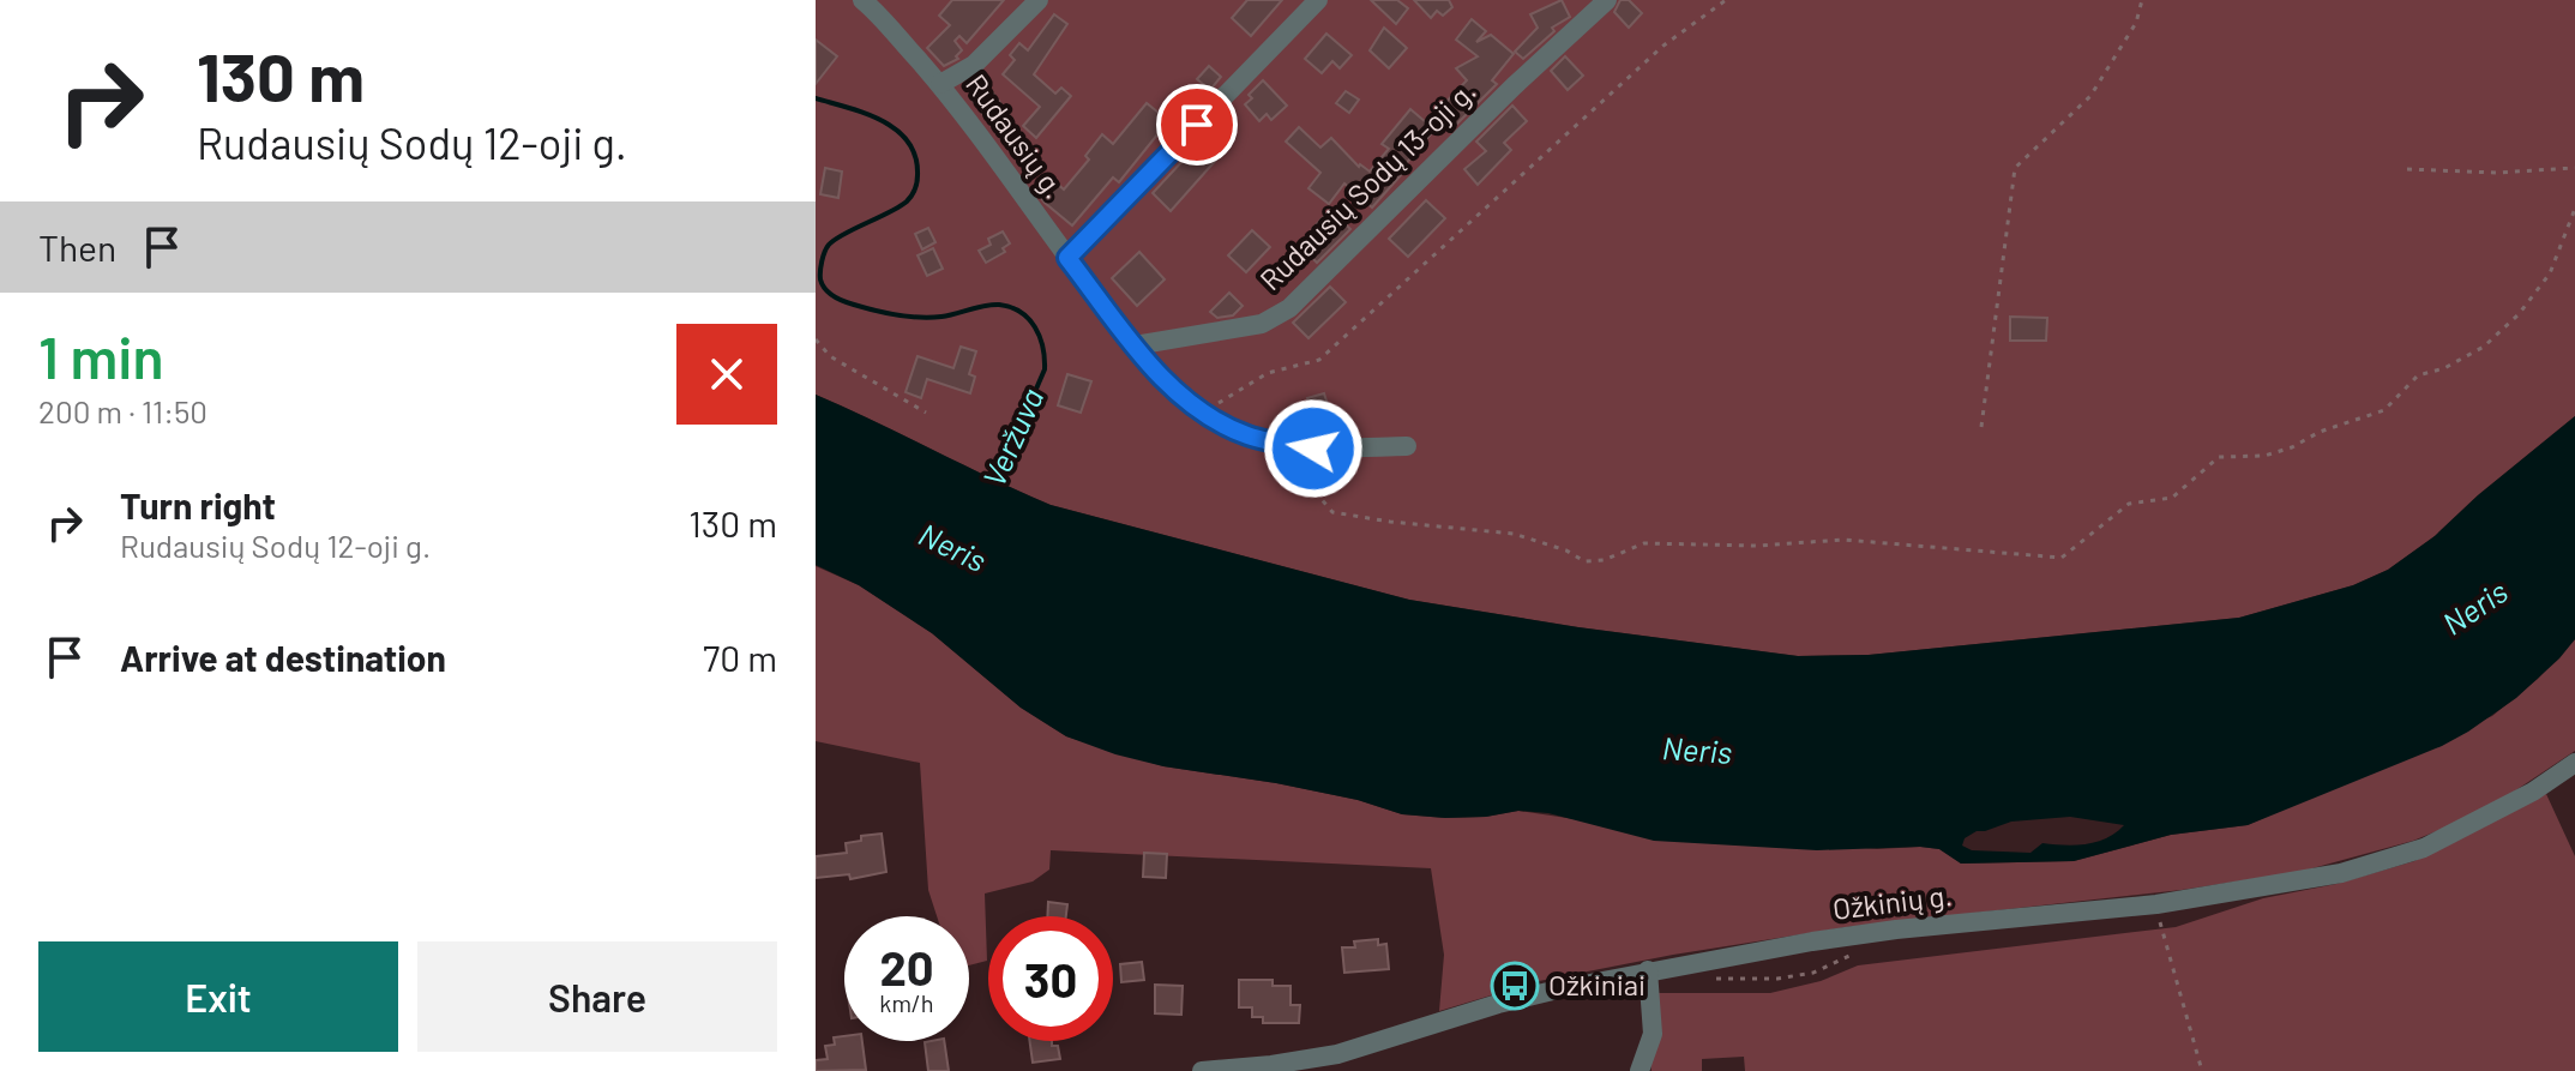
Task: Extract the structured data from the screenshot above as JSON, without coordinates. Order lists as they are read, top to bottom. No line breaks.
{"streets":{"street":["Rudausių g.","Rudausių Sodų 13-oji g.","Ožkinių g."]},"crossings":[["Rudausių g.","Rudausių Sodų 13-oji g."]],"water":["Veržuva","Neris"],"places":{"bus stop":["Ožkiniai"]},"page":{"turn":["130 m","Rudausių Sodų 12-oji g."],"then":"Then","heading":["1 min","200 m · 11:50"],"list":[{"name":"Turn right","note":"Rudausių Sodų 12-oji g.","value":"130 m"},{"name":"Arrive at destination","value":"70 m"}],"speed":"20 km/h","limit":"30","buttons":["Exit","Share"]}}
